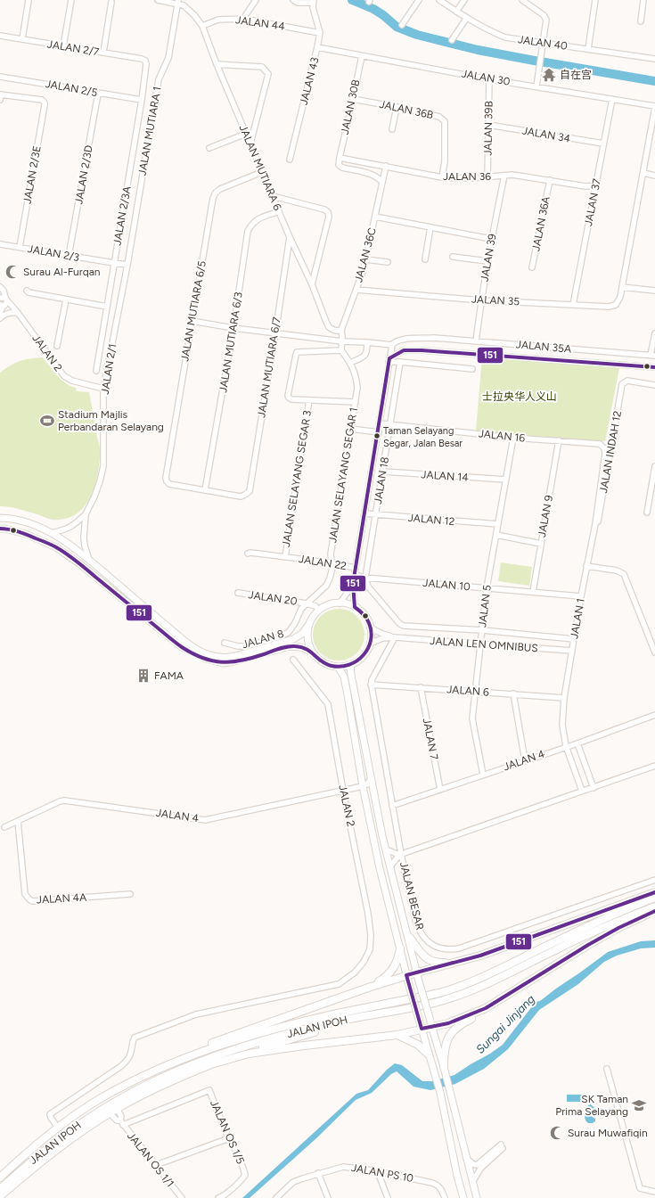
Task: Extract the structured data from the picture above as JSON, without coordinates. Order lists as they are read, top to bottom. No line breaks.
{"streets":{"highway":["JALAN IPOH"],"main road":["JALAN BESAR"],"street":["JALAN 44","JALAN 40","JALAN 2/7","JALAN 30","JALAN 43","JALAN 2/5","JALAN 30B","JALAN 36B","JALAN 39B","JALAN MUTIARA 1","JALAN 34","JALAN MUTIARA 6","JALAN 2/3E","JALAN 2/3D","JALAN 36","JALAN 37","JALAN 2/3A","JALAN 36A","JALAN 2/3","JALAN 36C","JALAN 39","JALAN 35","JALAN MUTIARA 6/5","JALAN MUTIARA 6/3","JALAN 35A","JALAN 2","JALAN MUTIARA 6/7","JALAN 2/1","JALAN 16","JALAN INDAH 12","JALAN SELAYANG SEGAR 1","JALAN 14","JALAN SELAYANG SEGAR 3","JALAN 18","JALAN 9","JALAN 12","JALAN 22","JALAN 10","JALAN 20","JALAN 5","JALAN 1","JALAN 8","JALAN LEN OMNIBUS","JALAN 6","JALAN 7","JALAN 4","JALAN 4A","JALAN OS 1/5","JALAN OS 1/1","JALAN PS 10"]},"crossings":[["JALAN 44","JALAN 43"],["JALAN 44","JALAN MUTIARA 6"],["JALAN 2/7","JALAN 2/3A"],["JALAN 30","JALAN 43"],["JALAN 30","JALAN 30B"],["JALAN 30","JALAN 39B"],["JALAN 30","JALAN 37"],["JALAN 30","JALAN 35"],["JALAN 2/5","JALAN 2/3D"],["JALAN 2/5","JALAN 2/3A"],["JALAN 30B","JALAN 36B"],["JALAN 30B","JALAN 36"],["JALAN 36B","JALAN 36"],["JALAN 39B","JALAN 34"],["JALAN 39B","JALAN 36"],["JALAN MUTIARA 1","JALAN MUTIARA 6"],["JALAN MUTIARA 1","JALAN 2/3"],["JALAN MUTIARA 1","JALAN 2/1"],["JALAN 34","JALAN 37"],["JALAN MUTIARA 6","JALAN 36C"],["JALAN MUTIARA 6","JALAN MUTIARA 6/5"],["JALAN MUTIARA 6","JALAN MUTIARA 6/3"],["JALAN MUTIARA 6","JALAN MUTIARA 6/7"],["JALAN 2/3E","JALAN 2/3"],["JALAN 2/3D","JALAN 2/3"],["JALAN 36","JALAN 37"],["JALAN 36","JALAN 36A"],["JALAN 36","JALAN 36C"],["JALAN 36","JALAN 39"],["JALAN 37","JALAN 35"],["JALAN 2/3A","JALAN 2/3"],["JALAN 2/3","JALAN 2/1"],["JALAN 36C","JALAN 35"],["JALAN 39","JALAN 35"],["JALAN 39","JALAN 35A"],["JALAN MUTIARA 6/5","JALAN MUTIARA 6/3"],["JALAN MUTIARA 6/5","JALAN MUTIARA 6/7"],["JALAN MUTIARA 6/3","JALAN MUTIARA 6/7"],["JALAN 2","JALAN 2/1"],["JALAN 2","JALAN 4"],["JALAN 2","JALAN IPOH"],["JALAN 16","JALAN 18"],["JALAN 16","JALAN 9"],["JALAN 16","JALAN 5"],["JALAN 16","JALAN 1"],["JALAN INDAH 12","JALAN 1"],["JALAN SELAYANG SEGAR 1","JALAN 22"],["JALAN SELAYANG SEGAR 1","JALAN 20"],["JALAN SELAYANG SEGAR 1","JALAN 8"],["JALAN 14","JALAN 18"],["JALAN 14","JALAN 5"],["JALAN SELAYANG SEGAR 3","JALAN 22"],["JALAN 18","JALAN 12"],["JALAN 18","JALAN 10"],["JALAN 9","JALAN 10"],["JALAN 12","JALAN 5"],["JALAN 10","JALAN 5"],["JALAN 10","JALAN 1"],["JALAN 20","JALAN 8"],["JALAN 5","JALAN LEN OMNIBUS"],["JALAN 5","JALAN 6"],["JALAN 5","JALAN 4"],["JALAN 1","JALAN LEN OMNIBUS"],["JALAN 1","JALAN 6"],["JALAN 1","JALAN 4"],["JALAN LEN OMNIBUS","JALAN BESAR"],["JALAN 6","JALAN 7"],["JALAN 6","JALAN BESAR"],["JALAN 7","JALAN 4"],["JALAN 4","JALAN BESAR"],["JALAN 4","JALAN 4A"],["JALAN OS 1/5","JALAN OS 1/1"]],"water":["Sungai Jinjang"],"parks":["士拉央华人义山"],"places":{"temple":["自在宫"],"mosque":["Surau Al-Furqan","Surau Muwafiqin"],"sports":["Stadium Majlis Perbandaran Selayang"],"other":["Taman Selayang Segar, Jalan Besar"],"building":["FAMA"],"school or university":["SK Taman Prima Selayang"]},"lines":["transit line 151"]}
